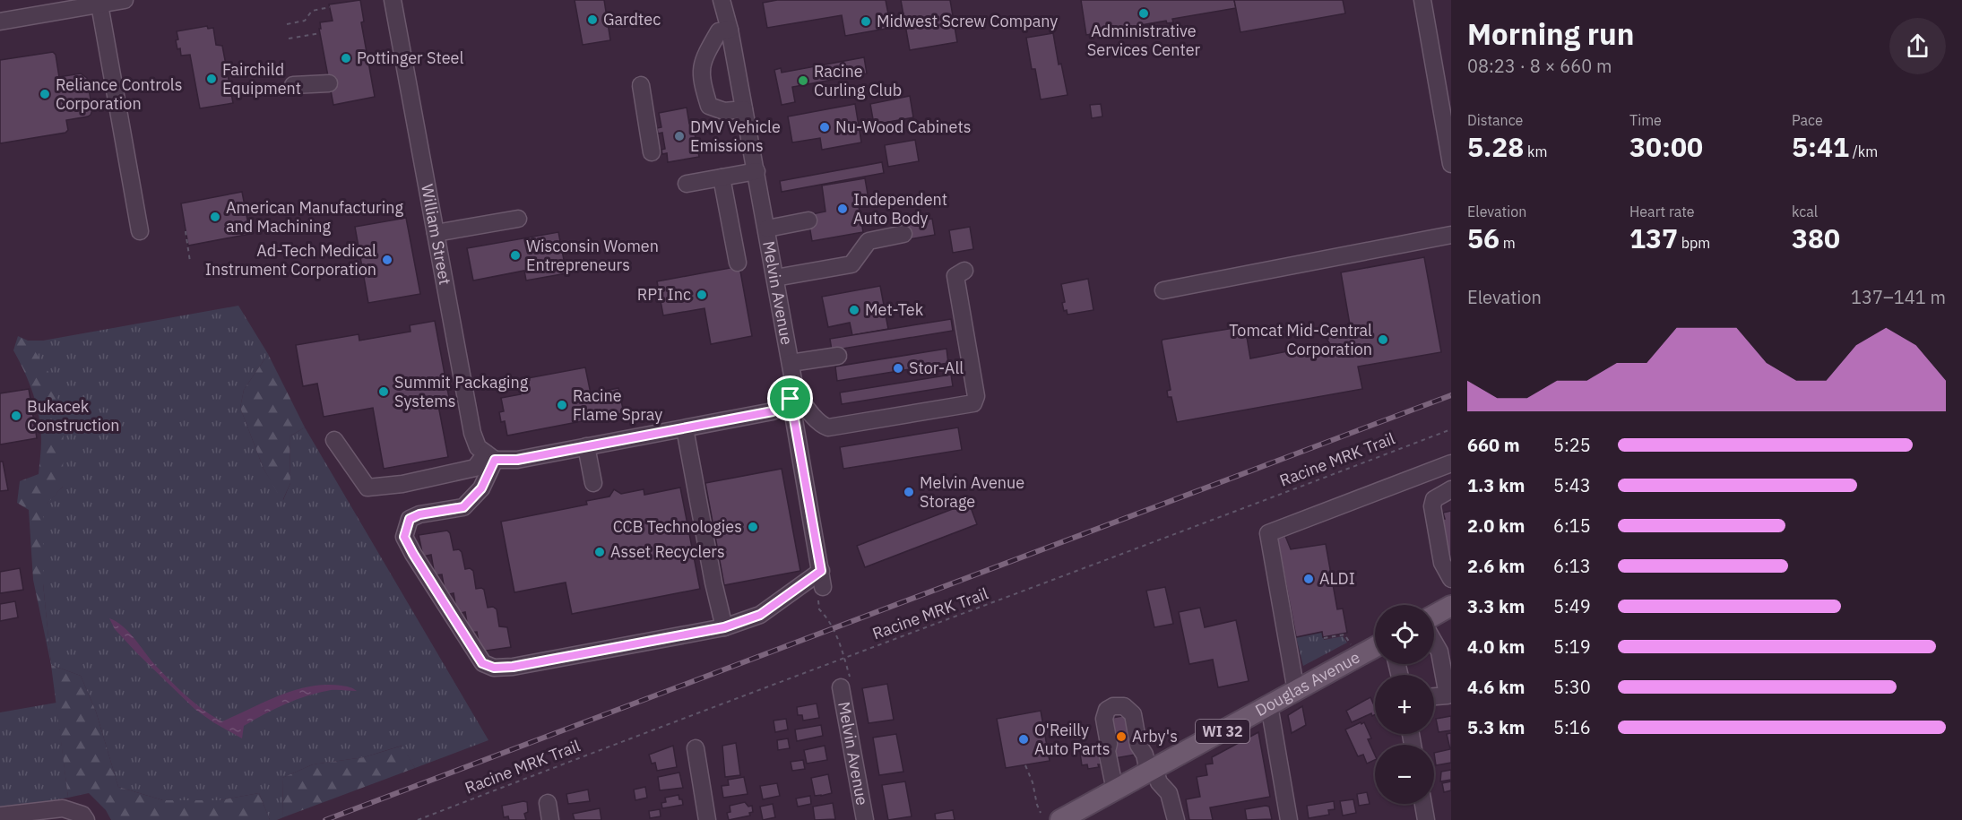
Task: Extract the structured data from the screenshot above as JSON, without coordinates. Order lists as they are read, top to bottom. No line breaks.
{"streets":{"main road":["Douglas Avenue","WI 32"],"street":["William Street","Melvin Avenue"],"path":["Racine MRK Trail"]},"places":["Administrative Services Center","Gardtec","Midwest Screw Company","Pottinger Steel","Fairchild Equipment","Racine Curling Club","Reliance Controls Corporation","Nu-Wood Cabinets","DMV Vehicle Emissions","Independent Auto Body","American Manufacturing and Machining","Wisconsin Women Entrepreneurs","Ad-Tech Medical Instrument Corporation","RPI Inc","Met-Tek","Tomcat Mid-Central Corporation","Stor-All","Summit Packaging Systems","Racine Flame Spray","Bukacek Construction","Melvin Avenue Storage","CCB Technologies","Asset Recyclers","ALDI","Arby's","O'Reilly Auto Parts"],"page":{"heading":["Morning run","08:23 · 8 × 660 m"],"stats":[["Distance","5.28 km"],["Time","30:00"],["Pace","5:41 /km"],["Elevation","56 m"],["Heart rate","137 bpm"],["kcal","380"]],"chart":["Elevation","137–141 m"],"list":[{"name":"660 m","note":"5:25"},{"name":"1.3 km","note":"5:43"},{"name":"2.0 km","note":"6:15"},{"name":"2.6 km","note":"6:13"},{"name":"3.3 km","note":"5:49"},{"name":"4.0 km","note":"5:19"},{"name":"4.6 km","note":"5:30"},{"name":"5.3 km","note":"5:16"}],"map_buttons":["+","−"]}}
